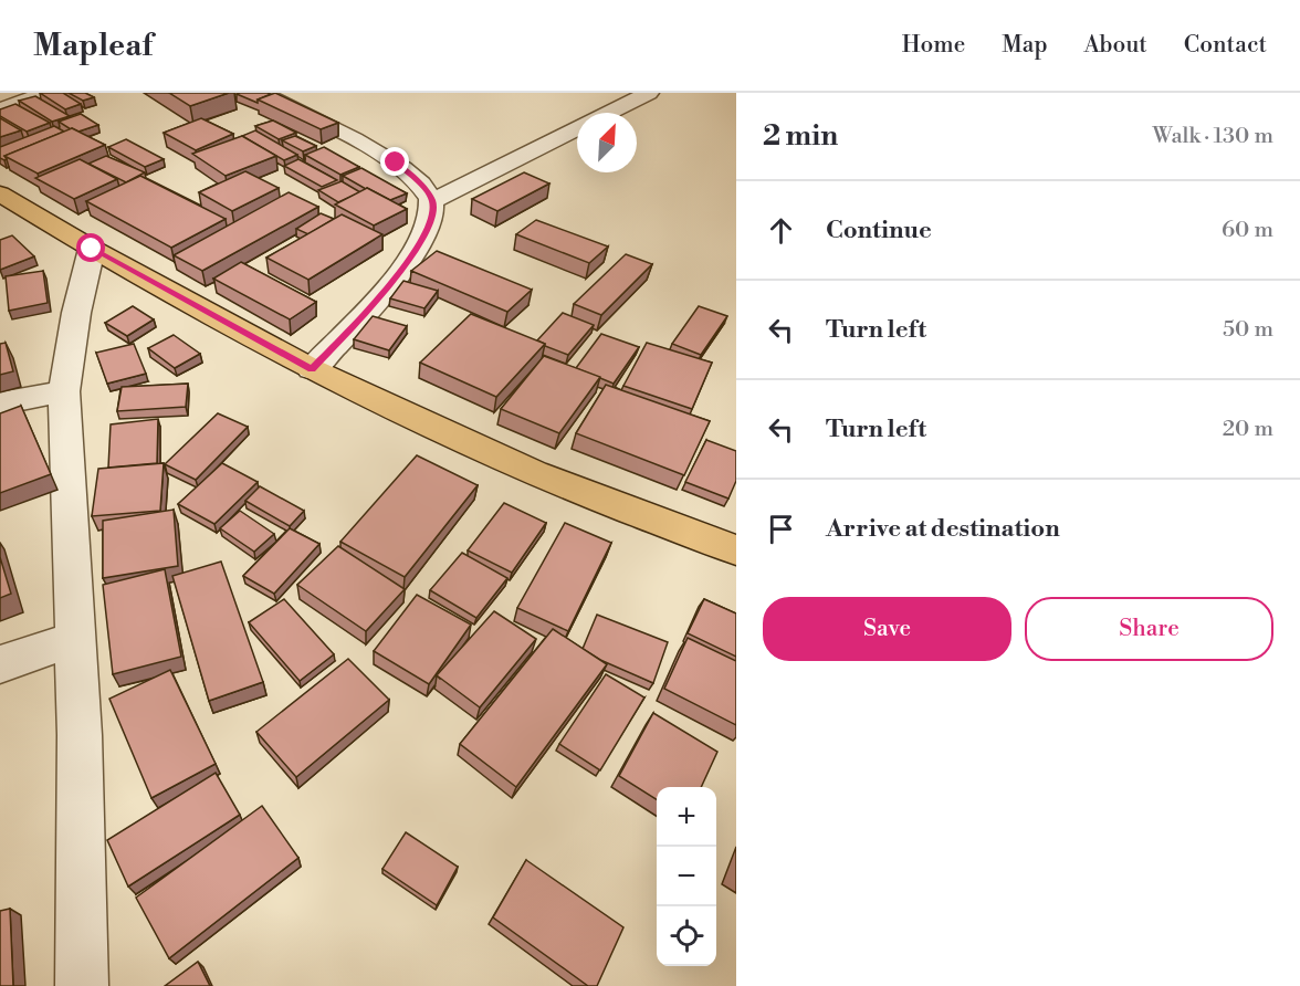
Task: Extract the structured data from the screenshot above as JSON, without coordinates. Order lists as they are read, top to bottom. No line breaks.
{"north":"top right","page":{"header":"Mapleaf","nav":["Home","Map","About","Contact"],"heading":["2 min","Walk · 130 m"],"list":[["Continue","60 m"],["Turn left","50 m"],["Turn left","20 m"],"Arrive at destination"],"buttons":["Save","Share"],"map_buttons":["+","−"]}}
